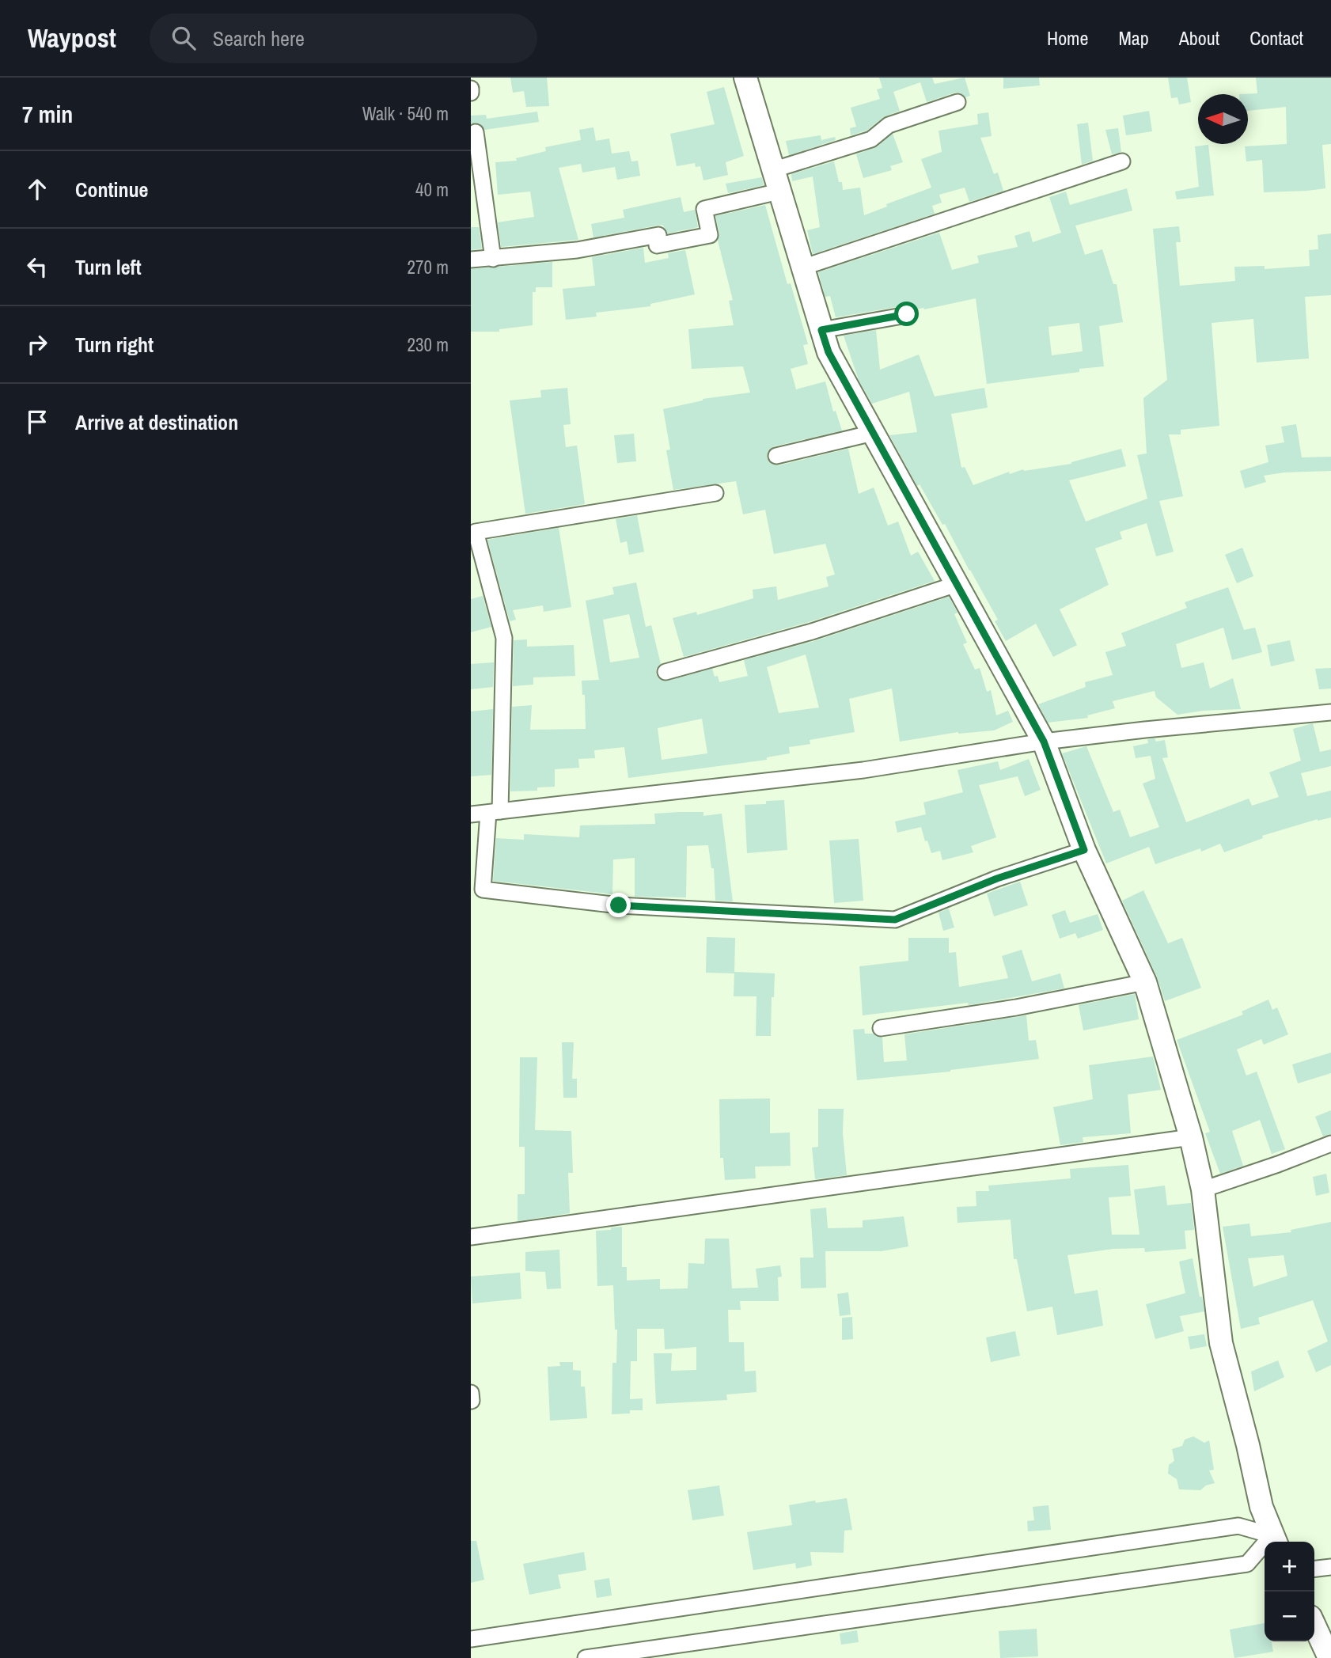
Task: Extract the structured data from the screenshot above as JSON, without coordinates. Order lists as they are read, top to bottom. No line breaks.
{"north":"left","page":{"header":"Waypost","search":"Search here","nav":["Home","Map","About","Contact"],"heading":["7 min","Walk · 540 m"],"list":[["Continue","40 m"],["Turn left","270 m"],["Turn right","230 m"],"Arrive at destination"],"map_buttons":["+","−"]}}
